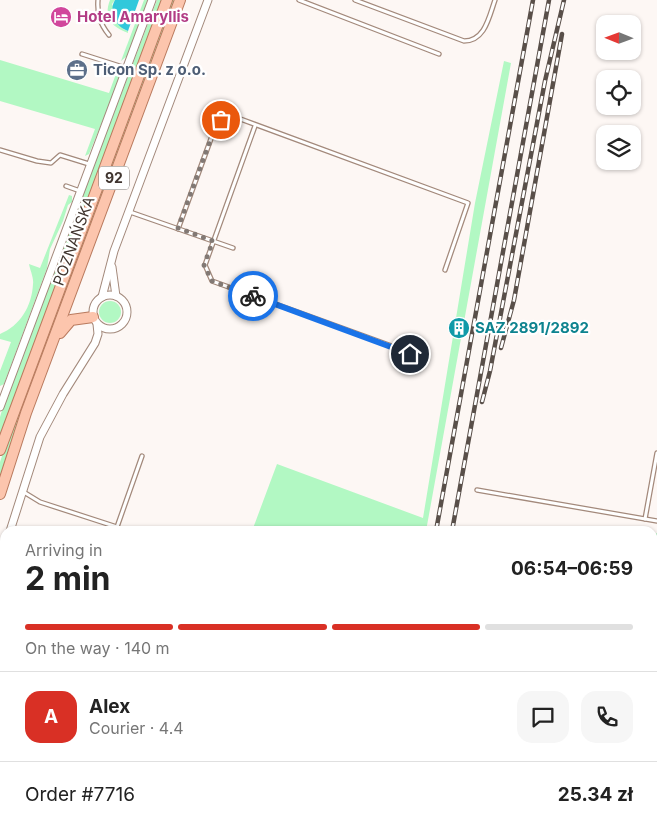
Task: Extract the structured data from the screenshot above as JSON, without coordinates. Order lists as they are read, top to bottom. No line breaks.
{"streets":{"main road":["92","POZNAŃSKA"]},"places":{"hotel":["Hotel Amaryllis"],"office":["Ticon Sp. z o.o."],"building":["SAZ 2891/2892"]},"north":"left","page":{"heading":["2 min","Arriving in","06:54–06:59"],"panel":["Alex","Courier · 4.4","Order #7716","25.34 zł"],"bar":"On the way · 140 m","round":"A"}}
